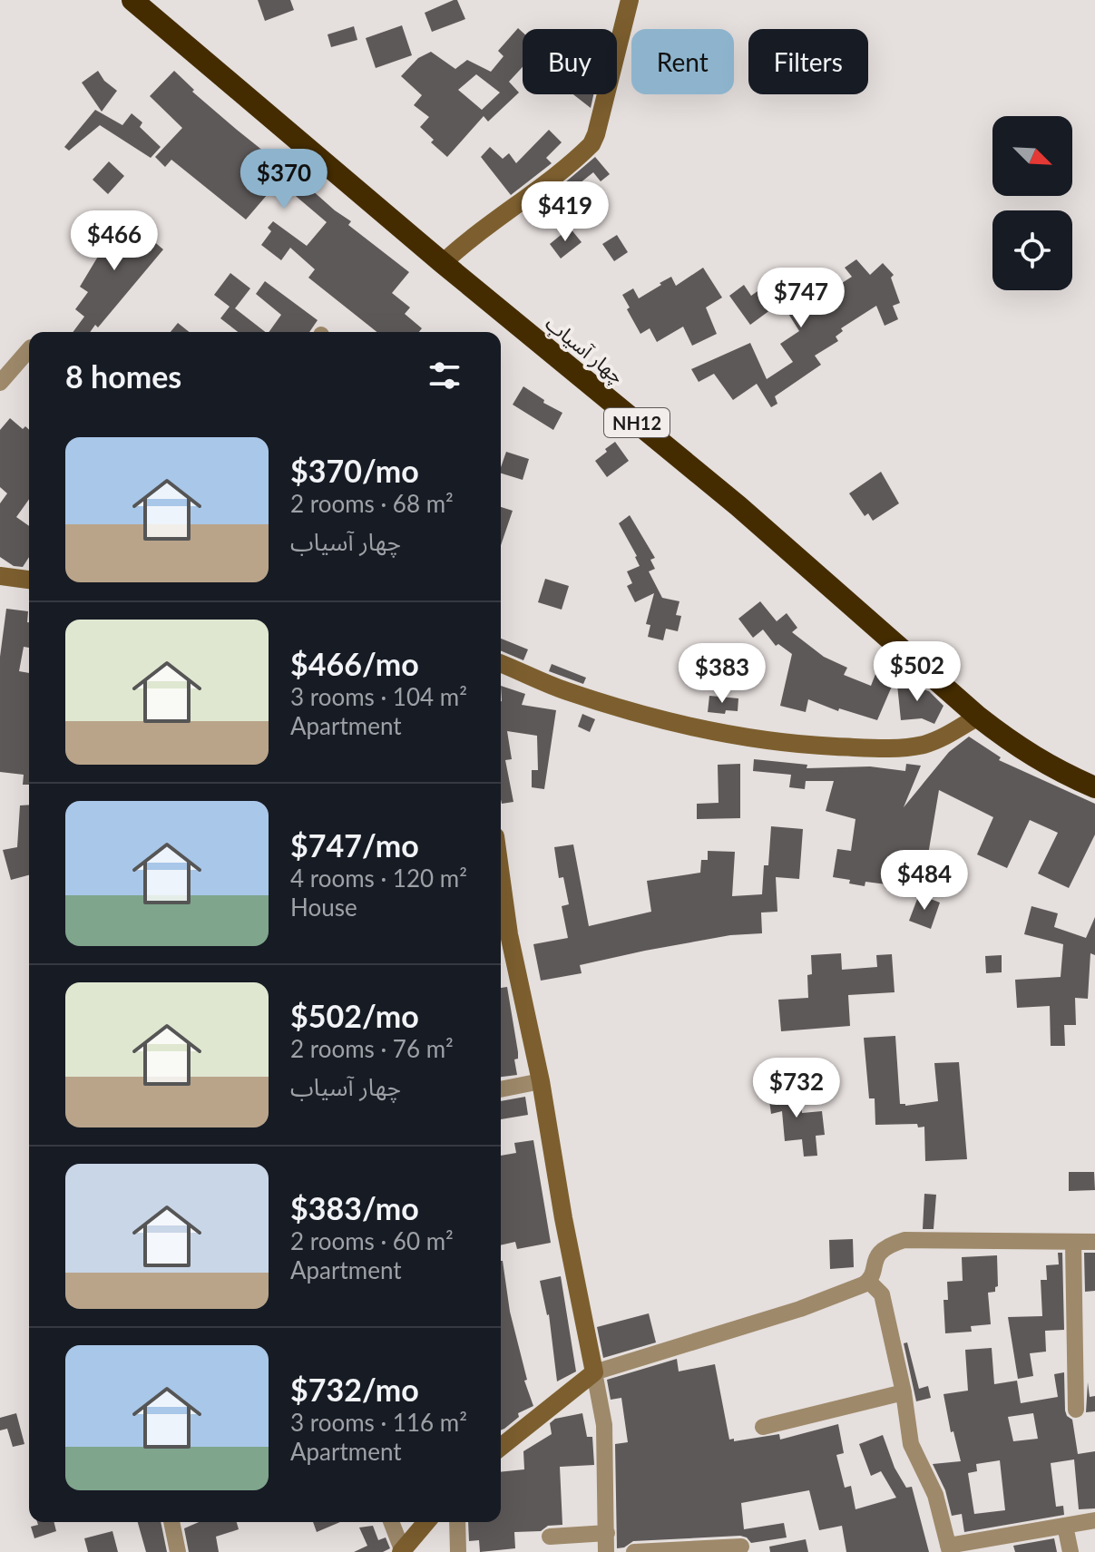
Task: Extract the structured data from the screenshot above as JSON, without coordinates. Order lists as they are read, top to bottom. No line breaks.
{"streets":{"highway":["چهار آسیاب","NH12"]},"north":"bottom right","page":{"chip":["Buy","Rent","Filters"],"price":["$370","$419","$466","$747","$502","$383","$484","$732"],"heading":"8 homes","list":[{"name":"$370/mo","note":"2 rooms · 68 m² · چهار آسیاب"},{"name":"$466/mo","note":"3 rooms · 104 m² · Apartment"},{"name":"$747/mo","note":"4 rooms · 120 m² · House"},{"name":"$502/mo","note":"2 rooms · 76 m² · چهار آسیاب"},{"name":"$383/mo","note":"2 rooms · 60 m² · Apartment"},{"name":"$732/mo","note":"3 rooms · 116 m² · Apartment"}]}}
